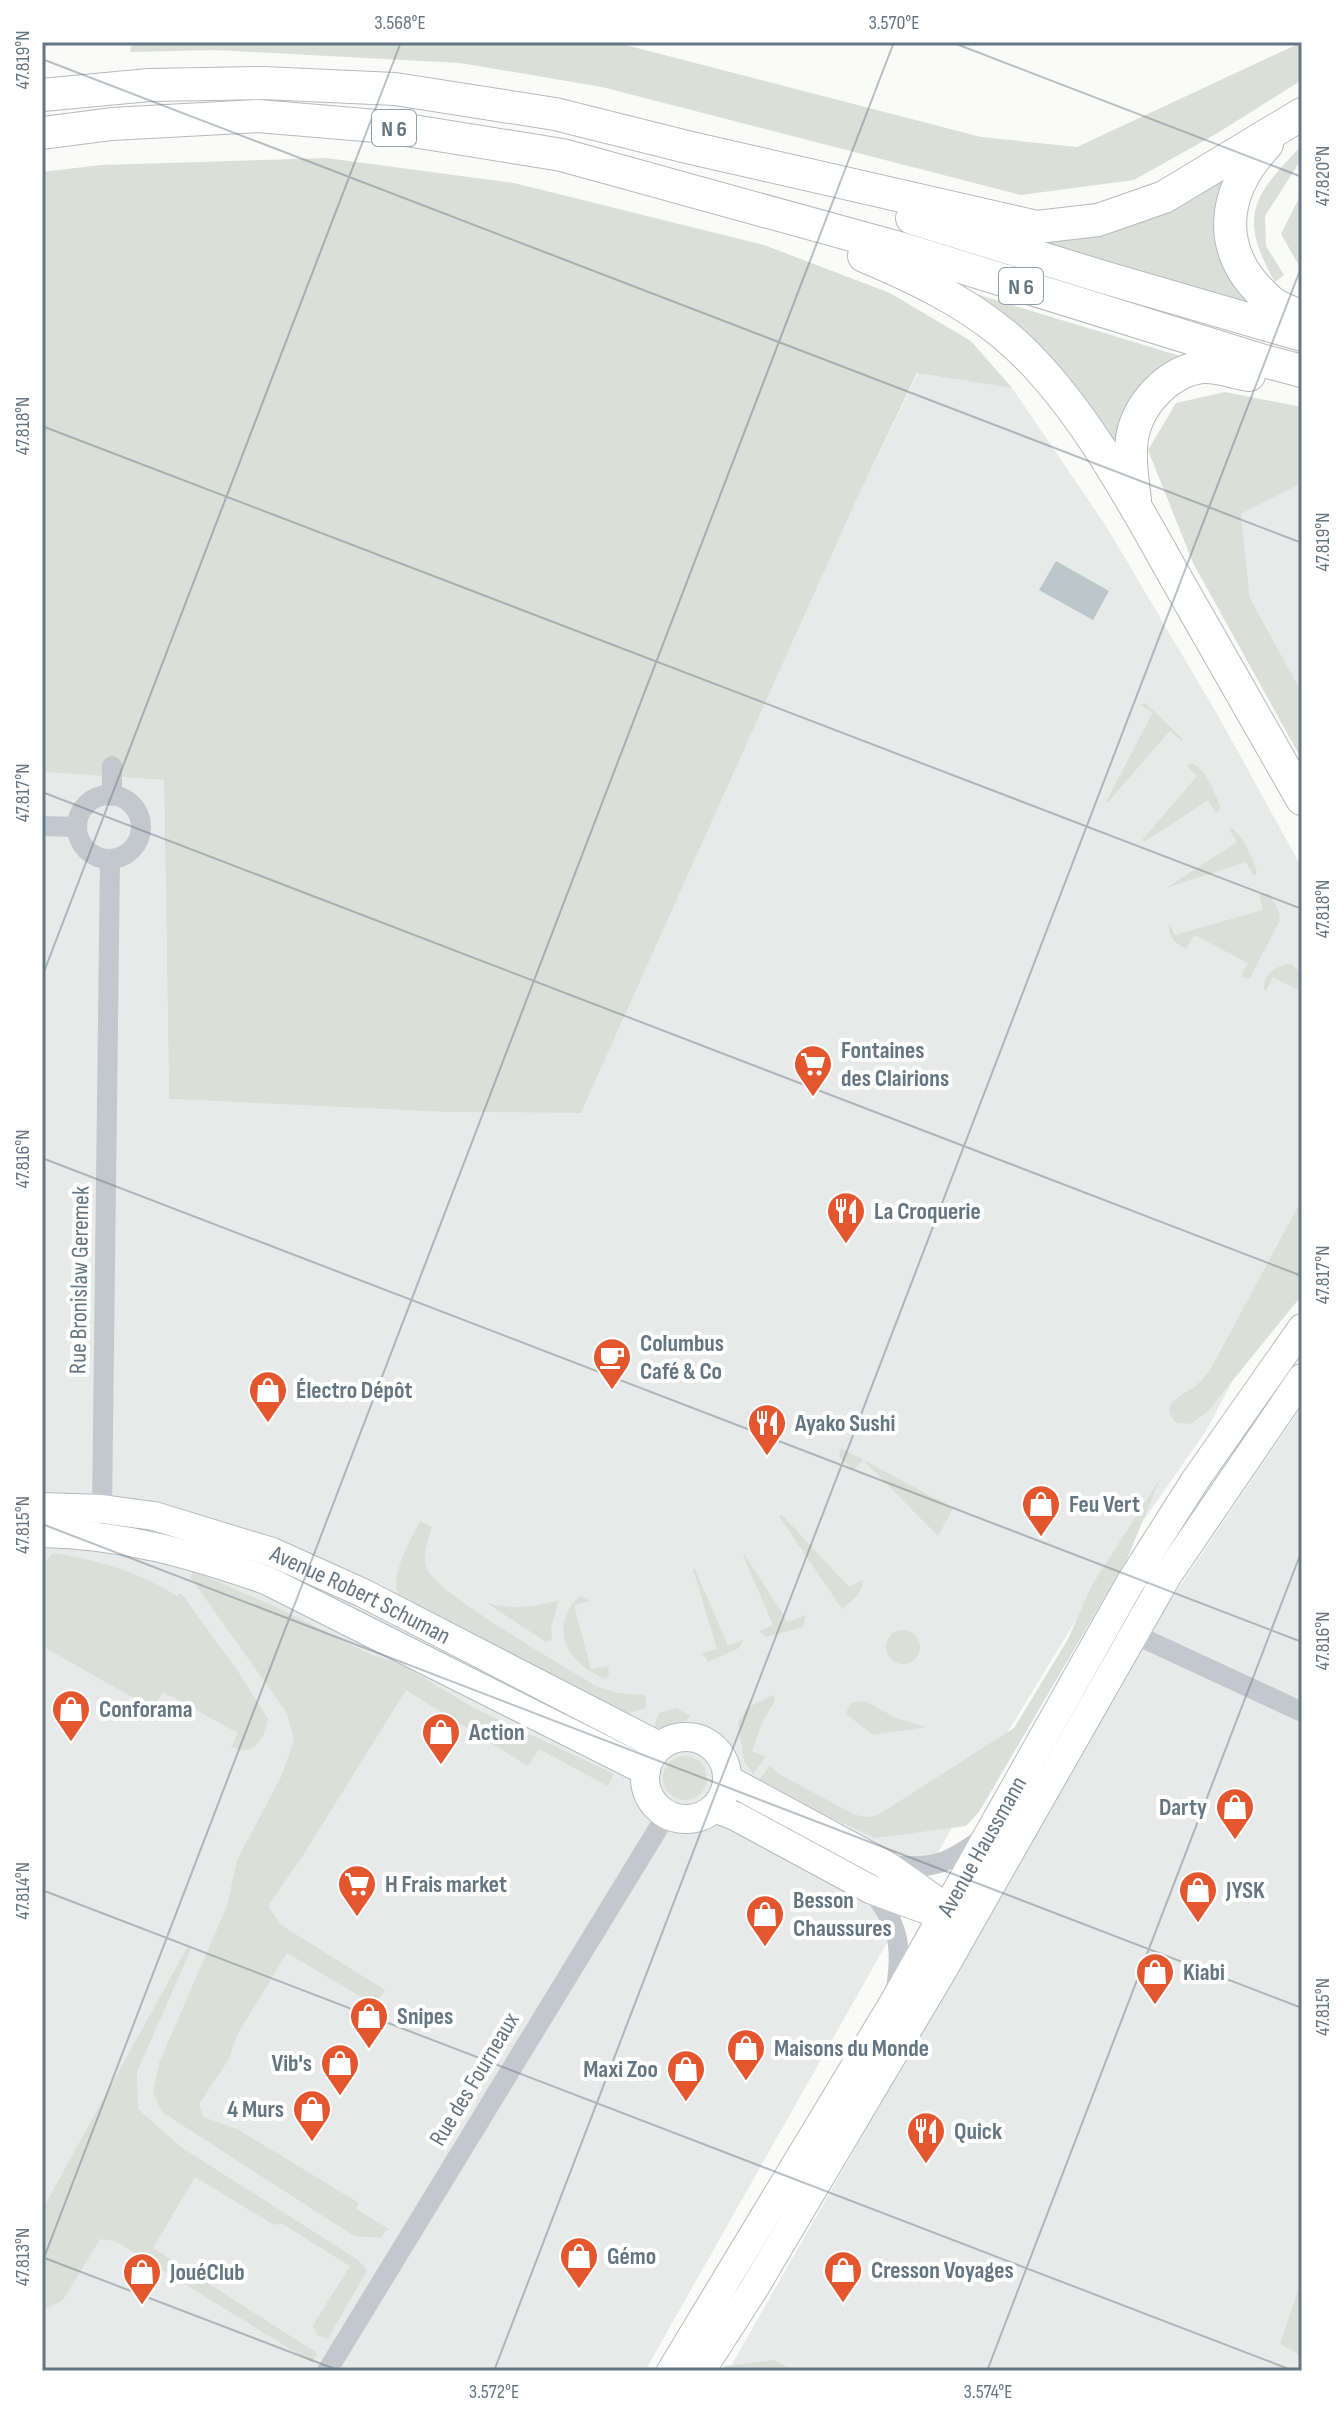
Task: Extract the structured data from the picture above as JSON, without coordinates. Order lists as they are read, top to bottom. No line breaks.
{"streets":{"main road":["N 6"],"street":["Rue Bronislaw Geremek","Avenue Robert Schuman","Avenue Haussmann","Rue des Fourneaux"]},"crossings":[["Rue Bronislaw Geremek","Avenue Robert Schuman"],["Avenue Robert Schuman","Rue des Fourneaux"]],"places":{"supermarket":["Fontaines des Clairions","H Frais market"],"restaurant":["La Croquerie","Ayako Sushi","Quick"],"cafe":["Columbus Café & Co"],"shop":["Électro Dépôt","Feu Vert","Conforama","Action","Darty","JYSK","Besson Chaussures","Kiabi","Snipes","Maisons du Monde","Vib's","Maxi Zoo","4 Murs","Gémo","Cresson Voyages","JouéClub"]},"coordinates":["3.568°E","3.570°E","47.819°N","47.820°N","47.818°N","47.817°N","47.816°N","47.815°N","47.814°N","47.813°N","3.572°E","3.574°E"]}
